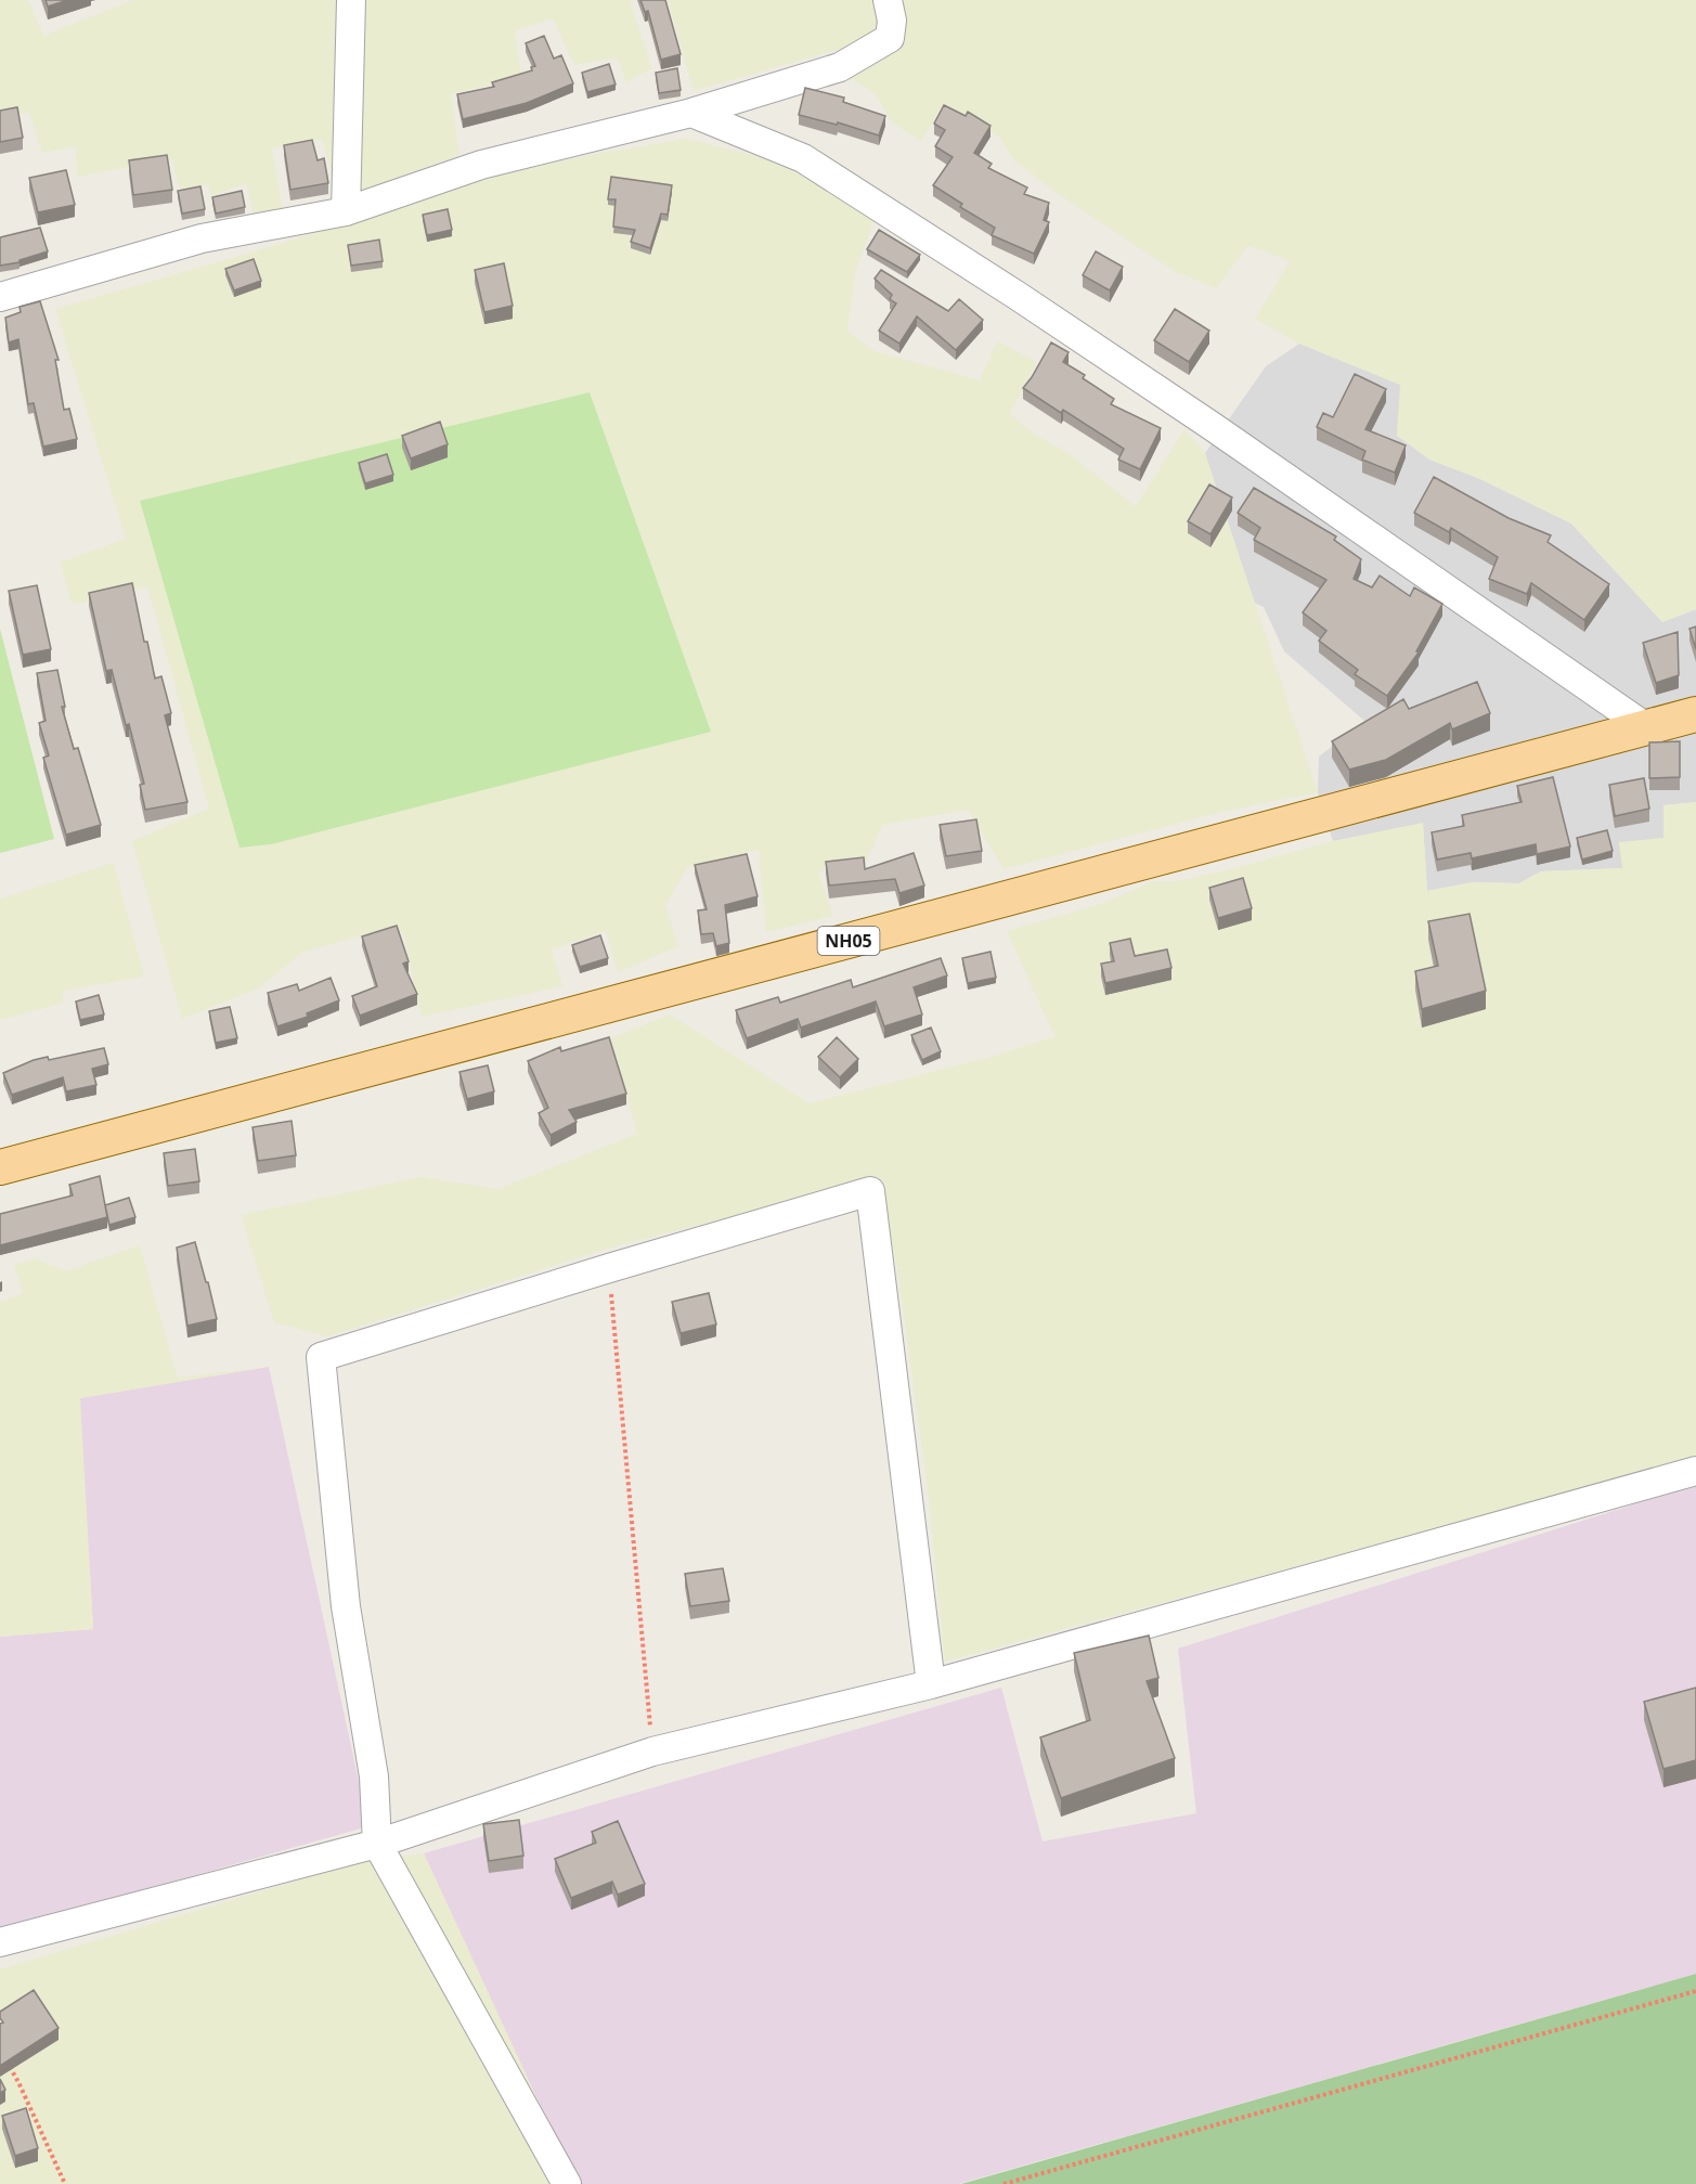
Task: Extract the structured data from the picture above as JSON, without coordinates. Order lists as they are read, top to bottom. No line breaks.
{"streets":{"main road":["NH05"]}}
